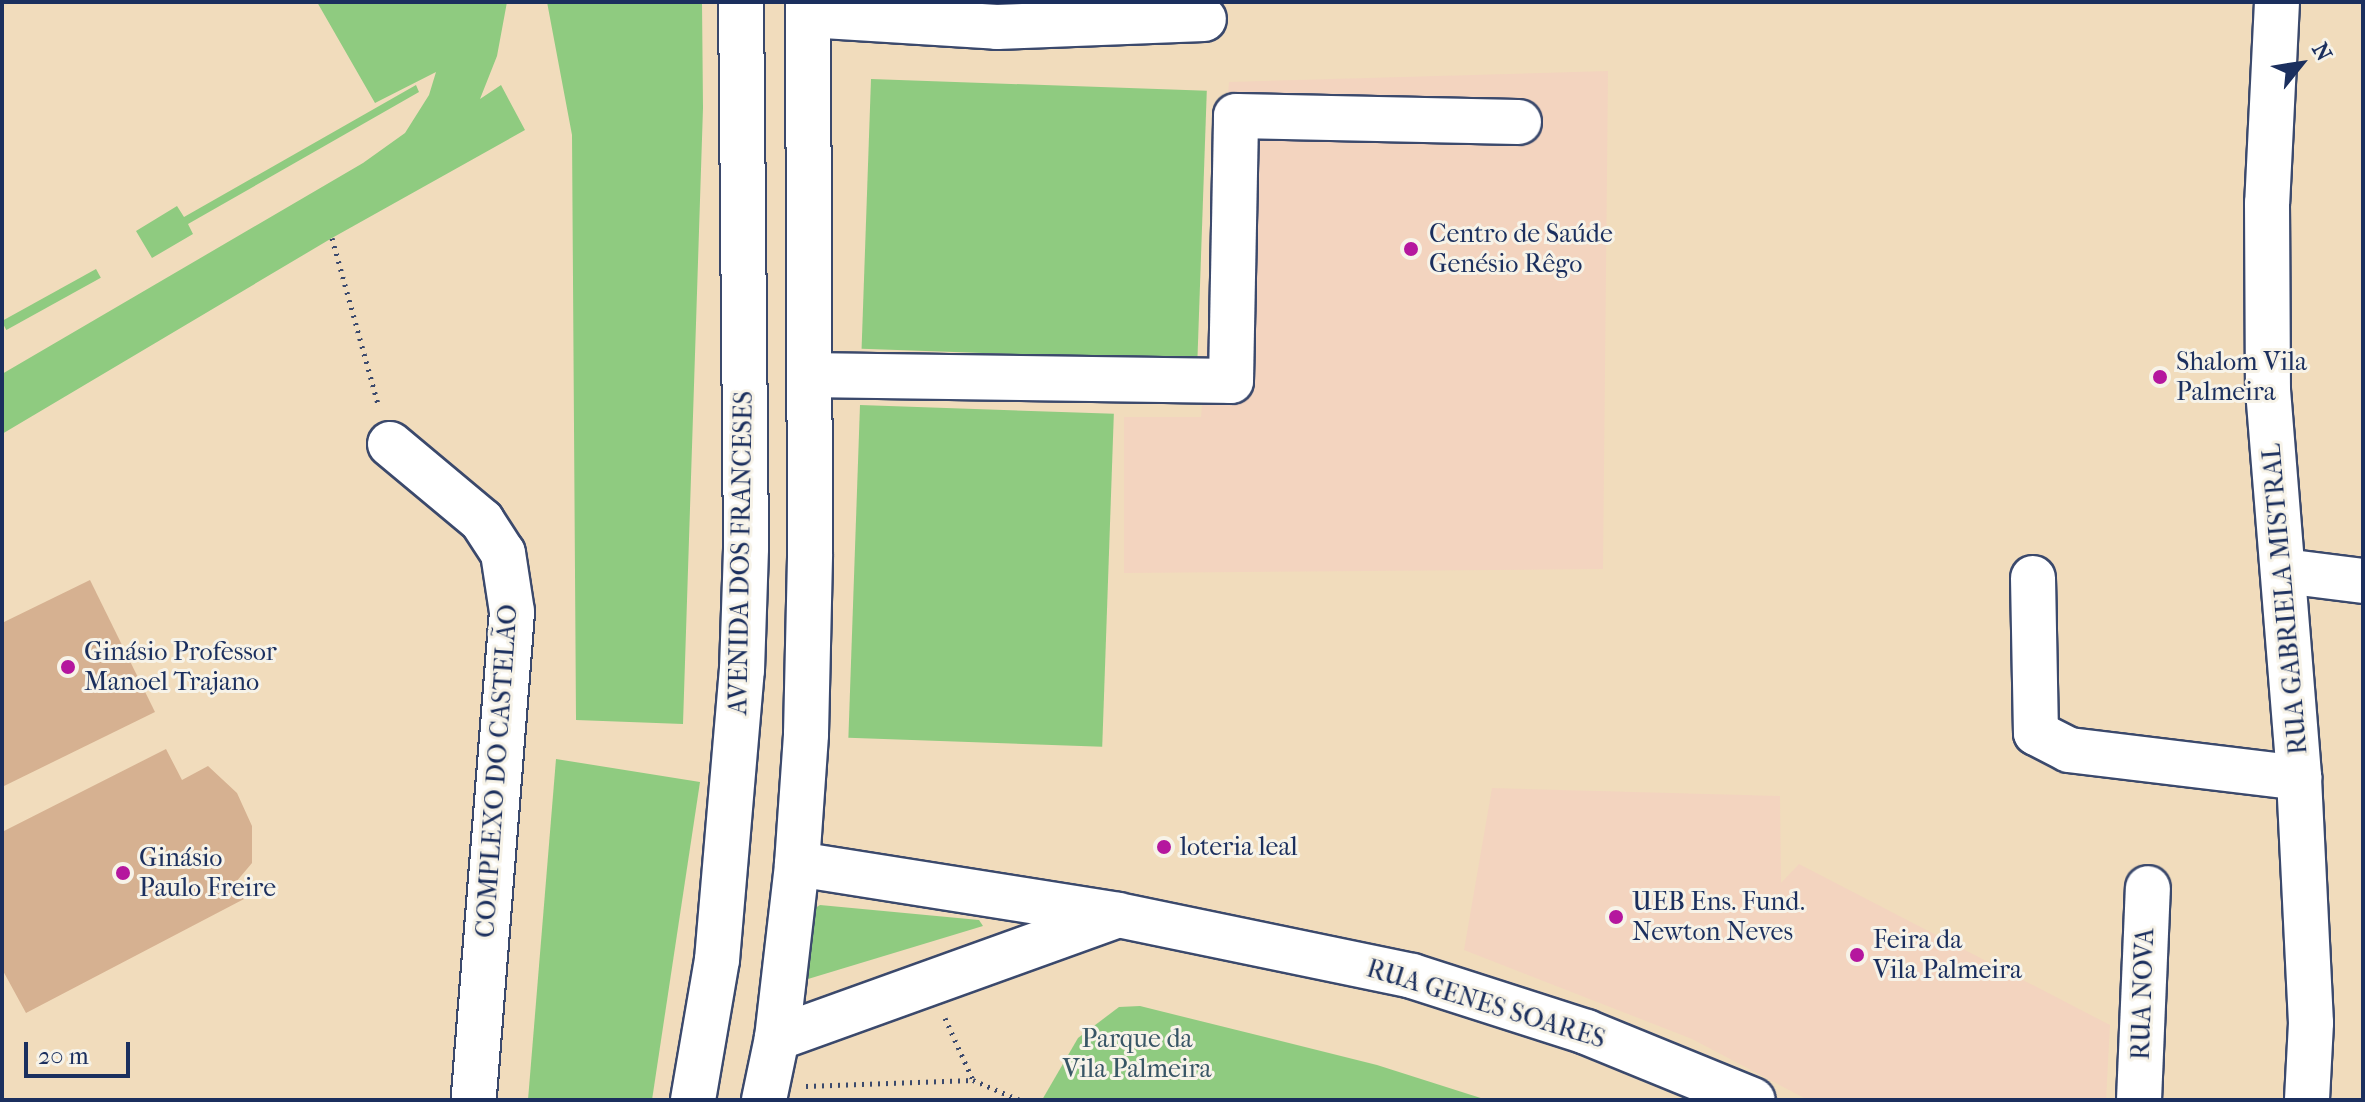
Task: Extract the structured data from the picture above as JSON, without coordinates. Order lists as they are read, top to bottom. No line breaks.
{"streets":{"street":["AVENIDA DOS FRANCESES","RUA GABRIELA MISTRAL","COMPLEXO DO CASTELÃO","RUA NOVA","RUA GENES SOARES"]},"parks":["Parque da Vila Palmeira"],"places":["Centro de Saúde Genésio Rêgo","Shalom Vila Palmeira","Ginásio Professor Manoel Trajano","loteria leal","Ginásio Paulo Freire","UEB Ens. Fund. Newton Neves","Feira da Vila Palmeira"],"scale_bar":"20 m","north":"top right"}
